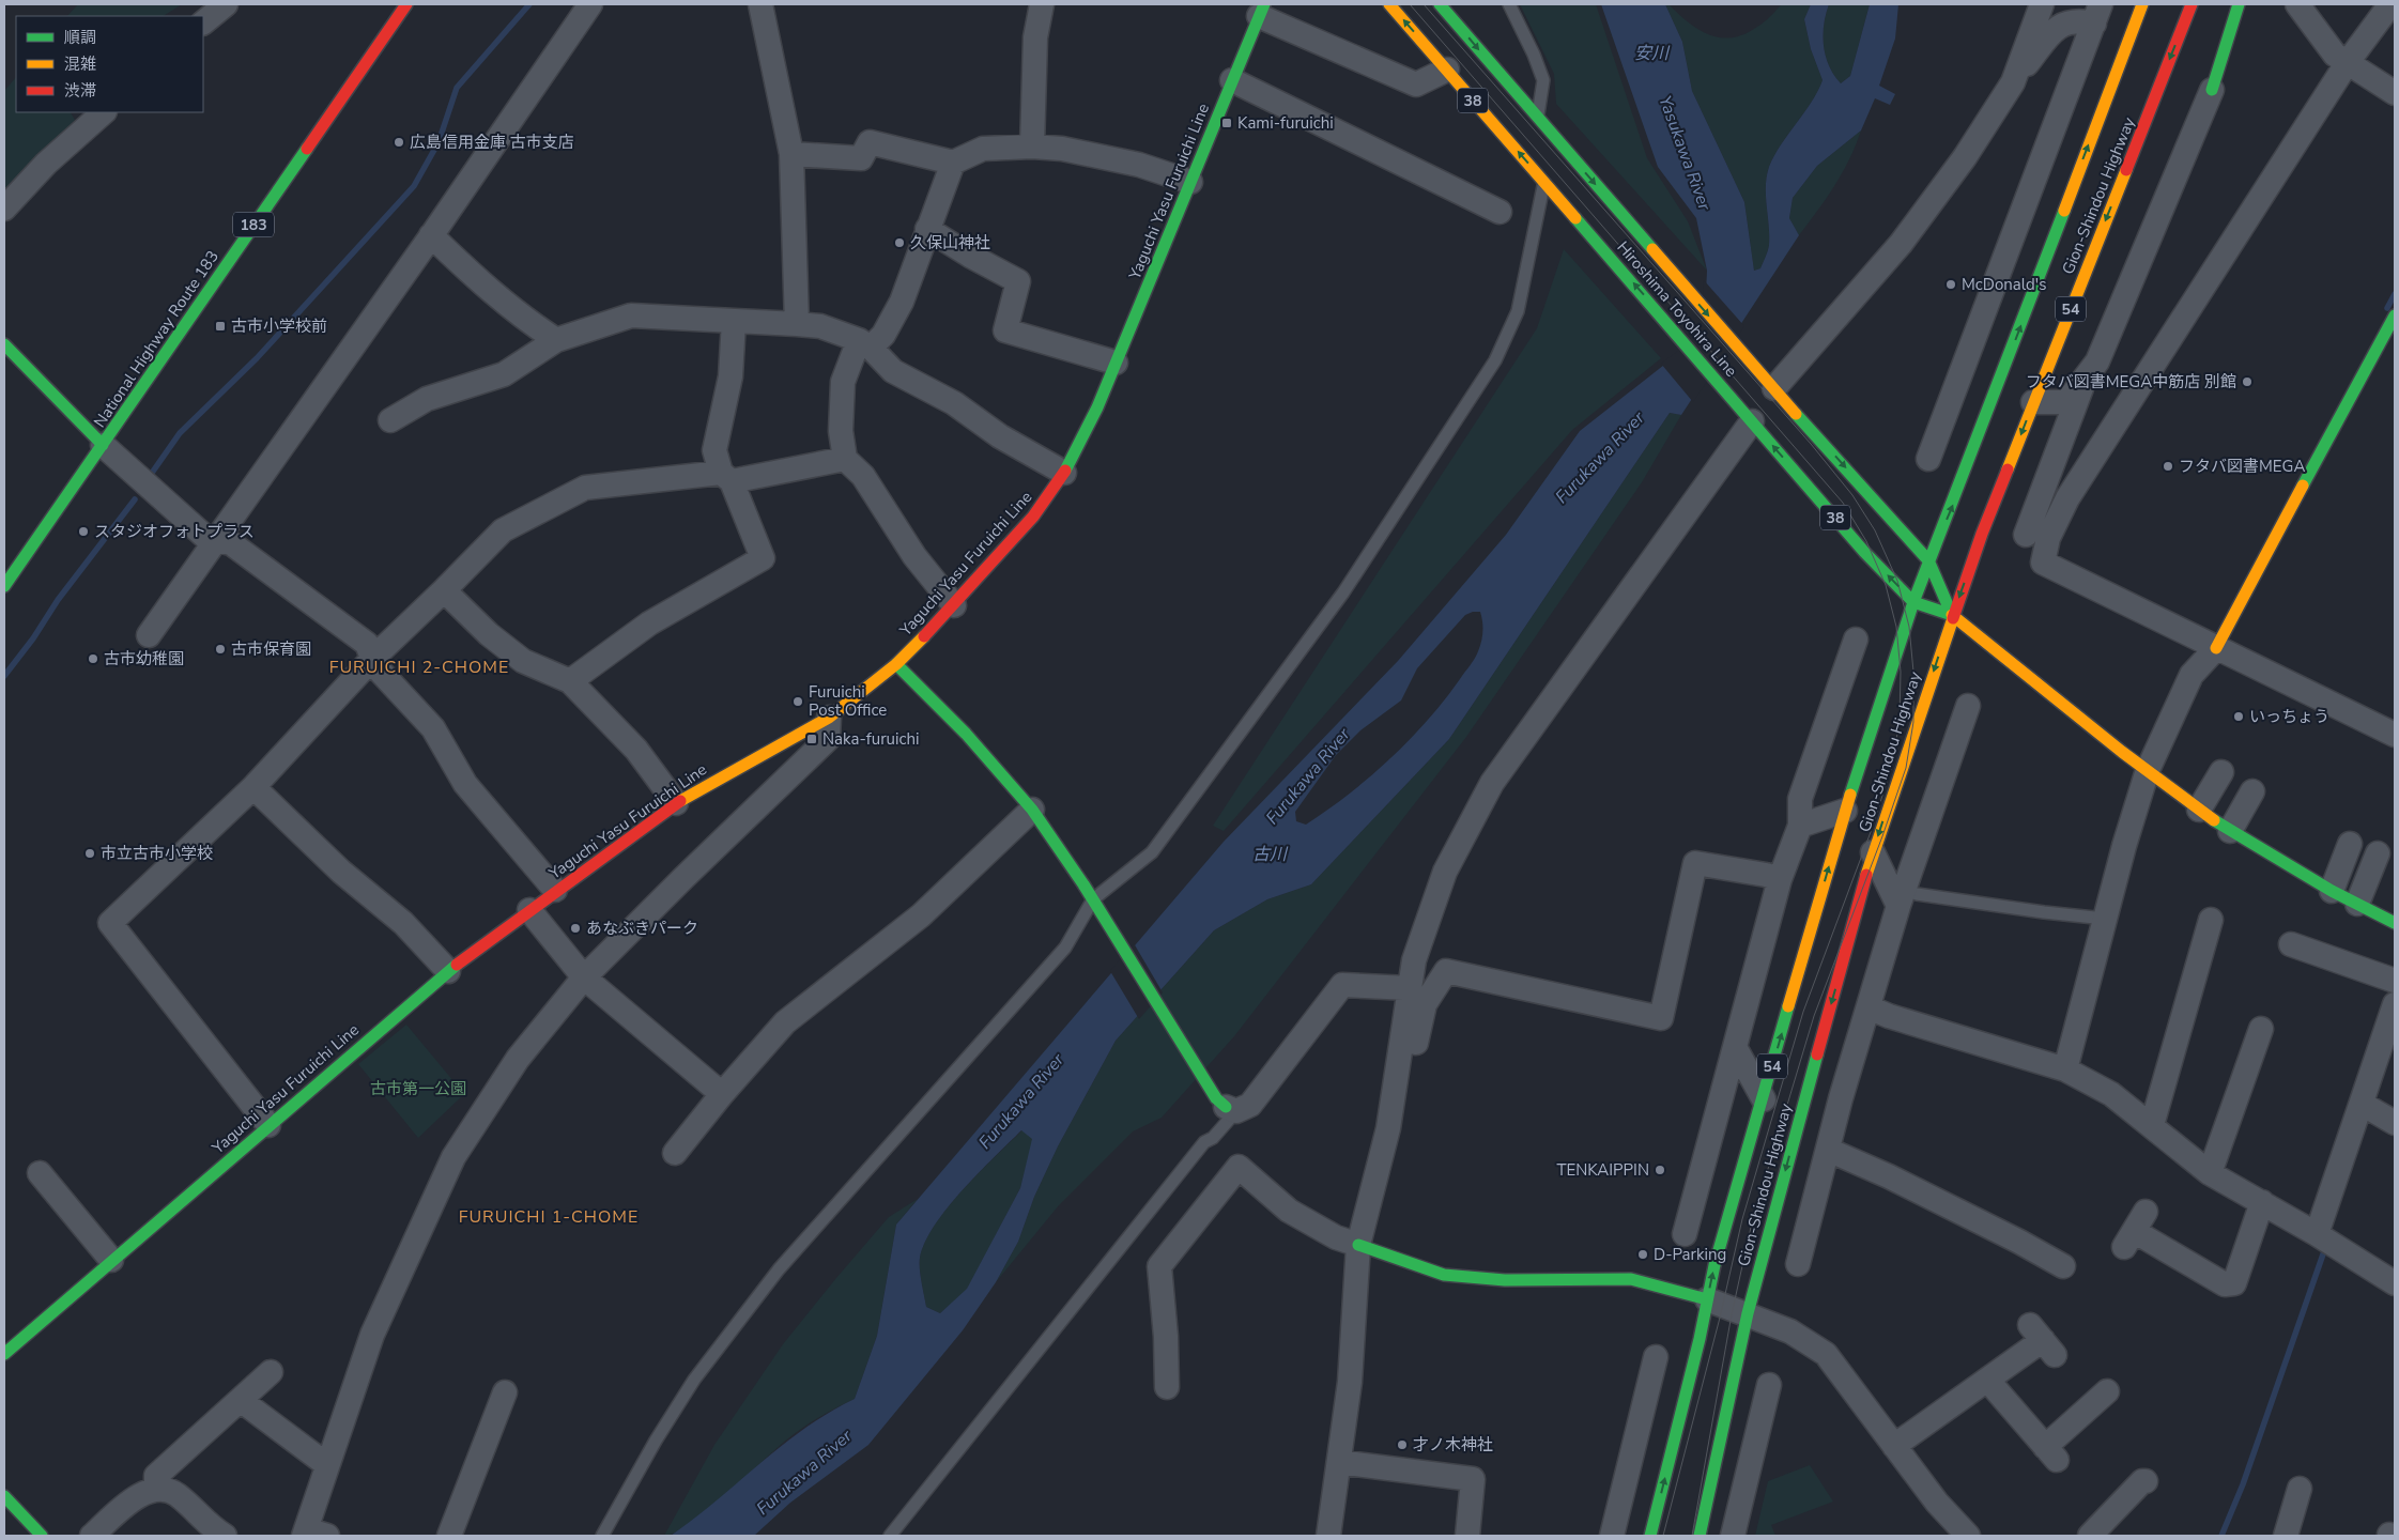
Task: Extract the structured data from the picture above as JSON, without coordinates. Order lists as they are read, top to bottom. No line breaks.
{"streets":{"main road":["38","Yaguchi Yasu Furuichi Line","Gion-Shindou Highway","183","Hiroshima Toyohira Line","54","National Highway Route 183"]},"crossings":[["38","Gion-Shindou Highway"],["38","Hiroshima Toyohira Line"],["Gion-Shindou Highway","Hiroshima Toyohira Line"]],"districts":["FURUICHI 2-CHOME","FURUICHI 1-CHOME"],"water":["安川","Yasukawa River","Furukawa River","古川"],"parks":["古市第一公園"],"places":{"transit":["Kami-furuichi","古市小学校前","Naka-furuichi"],"other":["広島信用金庫 古市支店","久保山神社","McDonald's","フタバ図書MEGA中筋店 別館","フタバ図書MEGA","スタジオフォトプラス","古市保育園","古市幼稚園","Furuichi Post Office","いっちょう","市立古市小学校","あなぶきパーク","TENKAIPPIN","D-Parking","才ノ木神社"]},"legend":["順調","混雑","渋滞"]}
